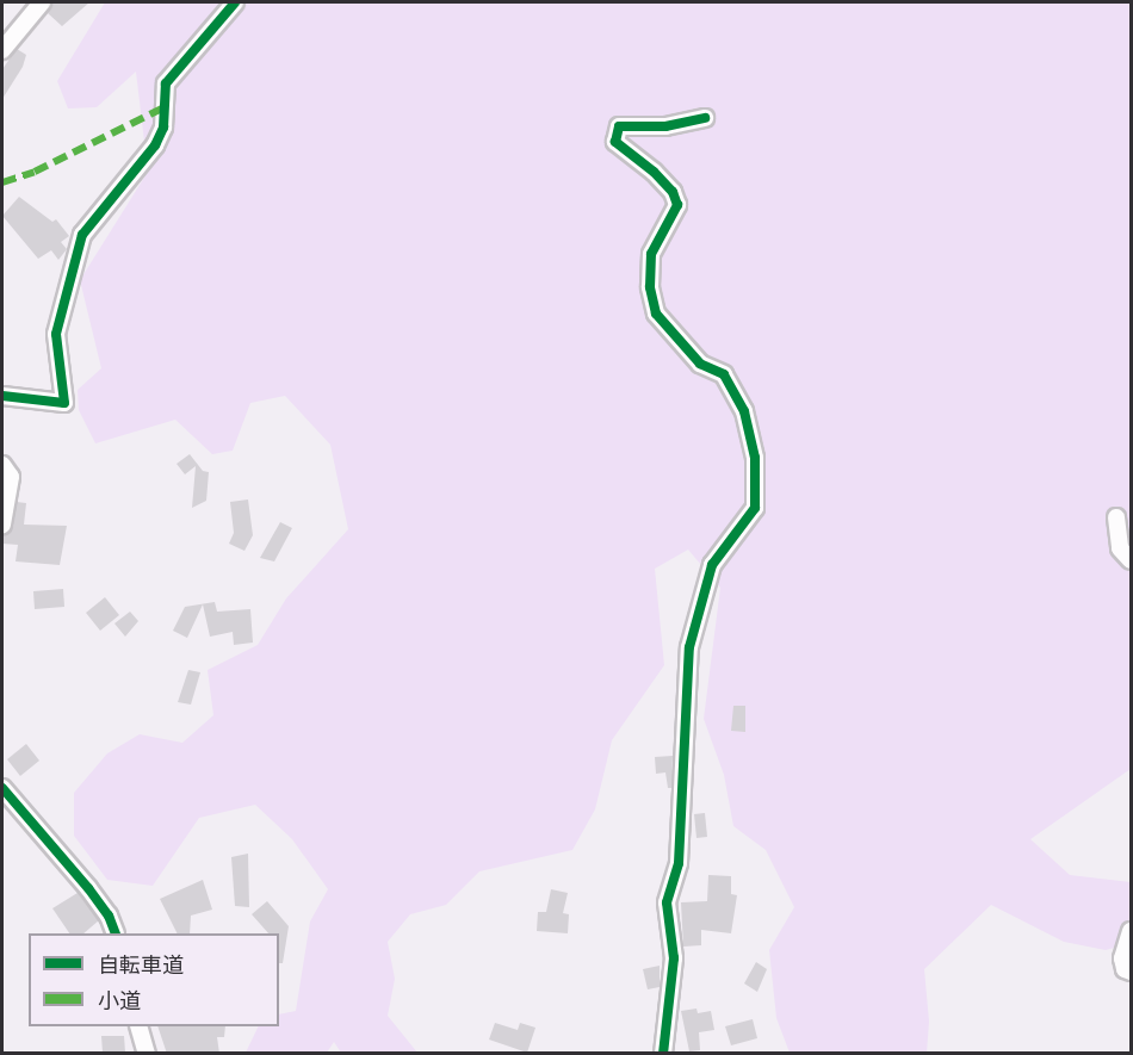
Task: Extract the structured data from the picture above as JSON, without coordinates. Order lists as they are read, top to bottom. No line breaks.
{"legend":["自転車道","小道"]}
